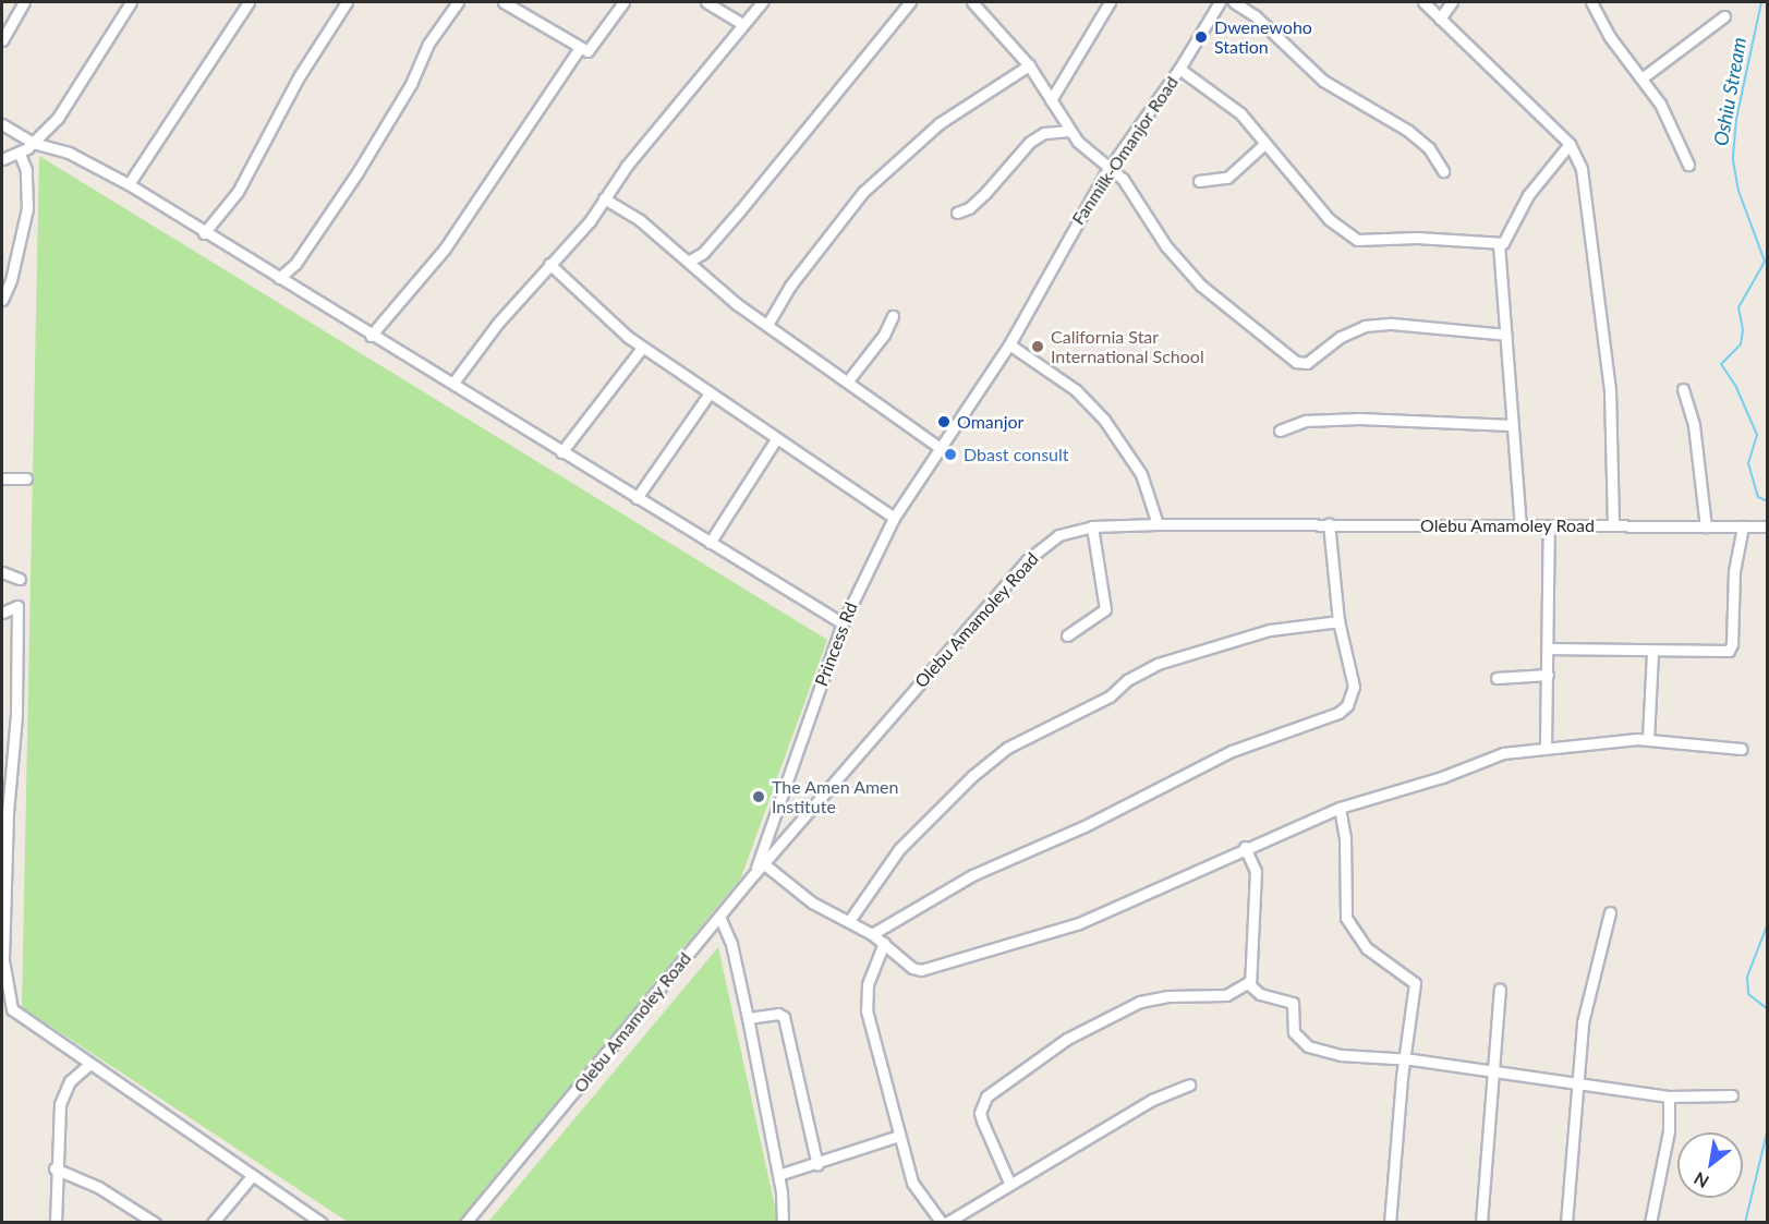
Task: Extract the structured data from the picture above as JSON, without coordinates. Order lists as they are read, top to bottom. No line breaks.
{"streets":{"street":["Fanmilk-Omanjor Road","Olebu Amamoley Road","Princess Rd"]},"crossings":[["Fanmilk-Omanjor Road","Princess Rd"],["Olebu Amamoley Road","Princess Rd"]],"water":["Oshiu Stream"],"places":["Dwenewoho Station","California Star International School","Omanjor","Dbast consult","The Amen Amen Institute"],"north":"bottom left"}
